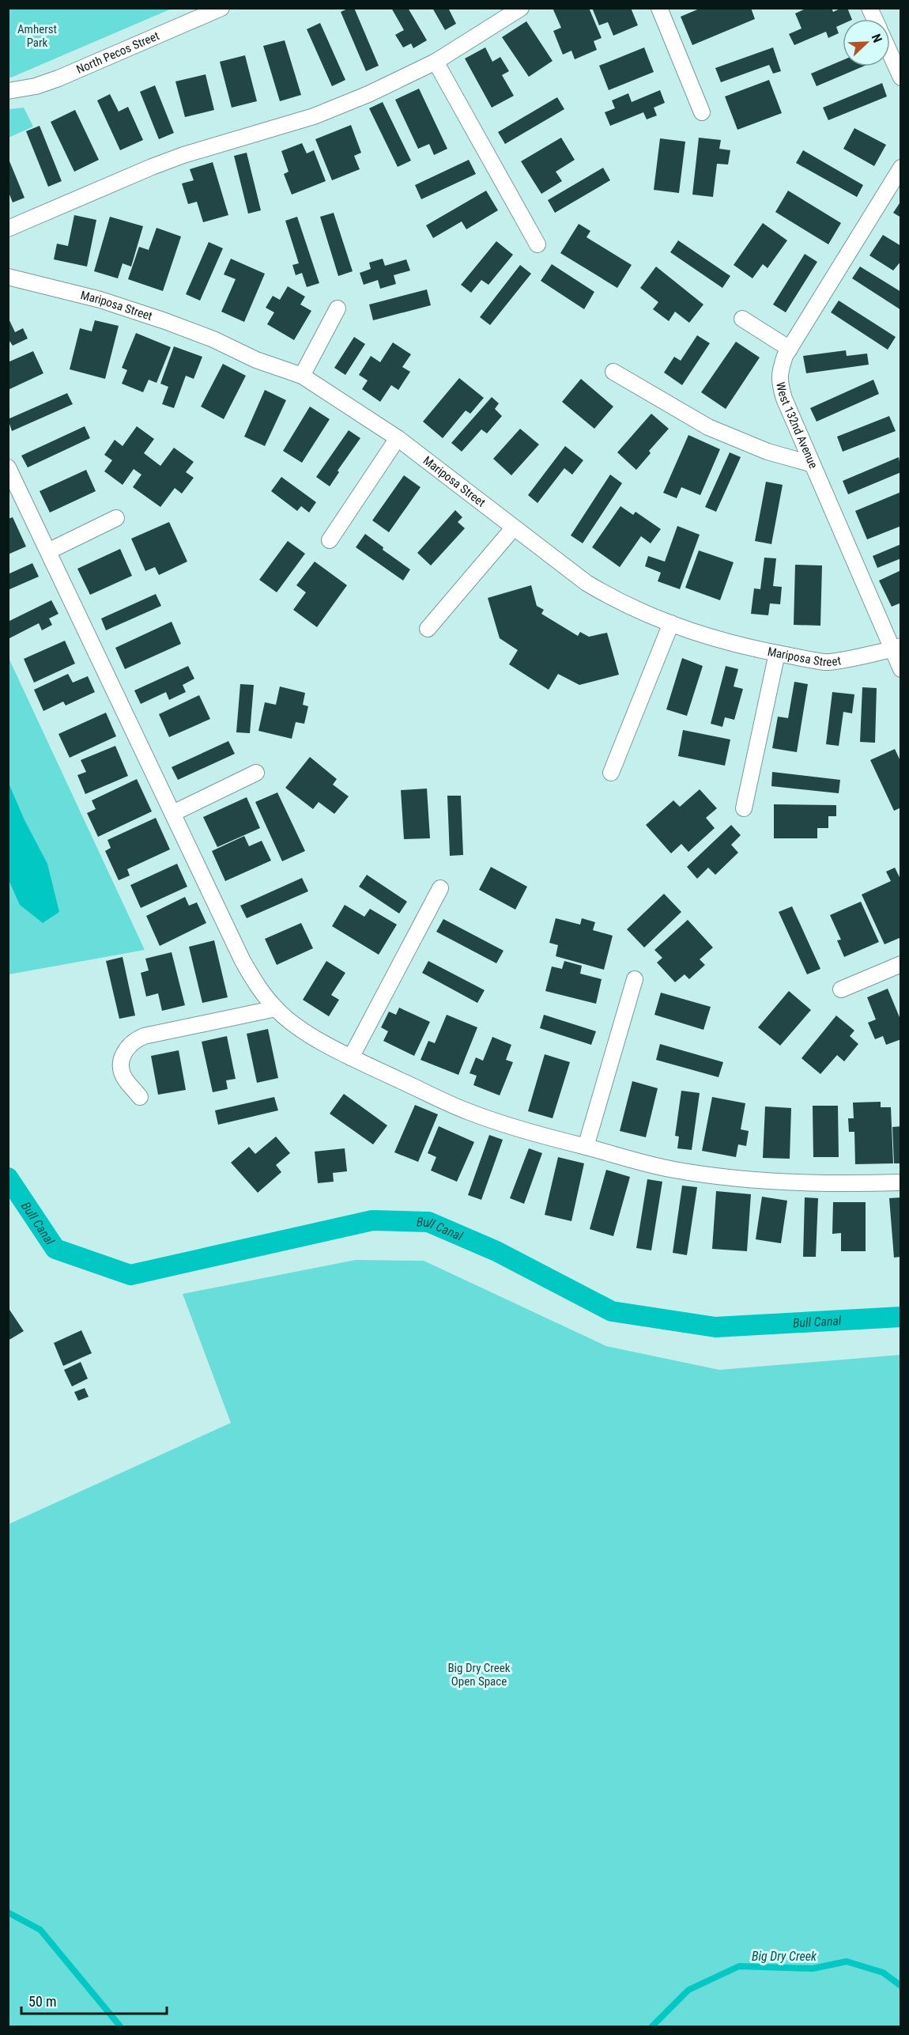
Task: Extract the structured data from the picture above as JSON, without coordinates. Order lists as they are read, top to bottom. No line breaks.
{"streets":{"street":["North Pecos Street","Mariposa Street","West 132nd Avenue"]},"crossings":[["Mariposa Street","West 132nd Avenue"]],"water":["Bull Canal","Big Dry Creek"],"parks":["Amherst Park","Big Dry Creek Open Space"],"scale_bar":"50 m","north":"top right"}
